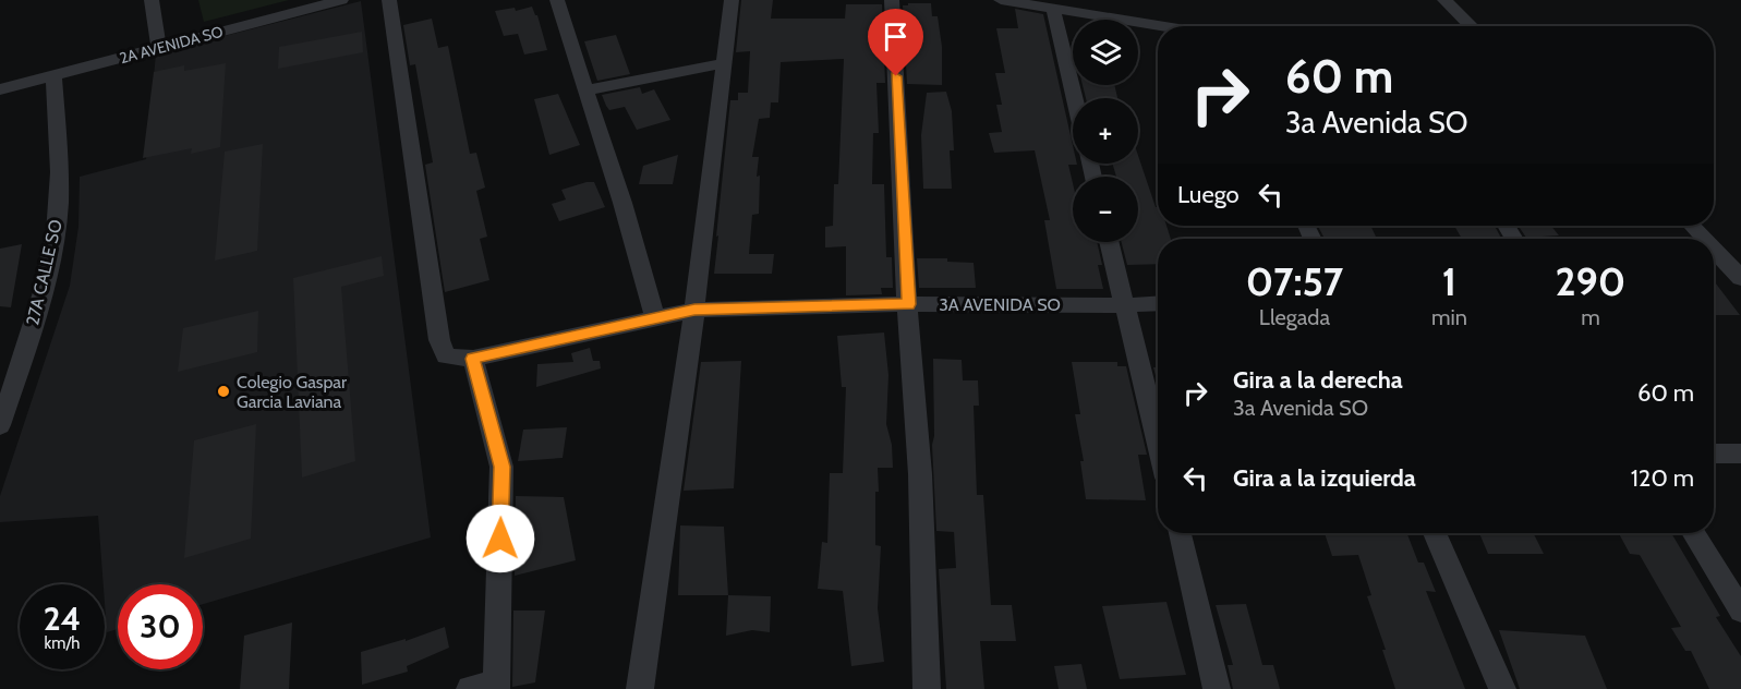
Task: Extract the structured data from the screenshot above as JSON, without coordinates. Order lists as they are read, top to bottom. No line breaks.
{"streets":{"street":["2A AVENIDA SO","27A CALLE SO","3A AVENIDA SO"]},"crossings":[["2A AVENIDA SO","27A CALLE SO"]],"places":["Colegio Gaspar Garcia Laviana"],"page":{"map_buttons":["+","−"],"turn":["60 m","3a Avenida SO"],"then":"Luego","eta":["07:57","Llegada","1","min","290","m"],"list":[{"name":"Gira a la derecha","note":"3a Avenida SO","value":"60 m"},{"name":"Gira a la izquierda","value":"120 m"}],"speed":"24 km/h","limit":"30"}}
